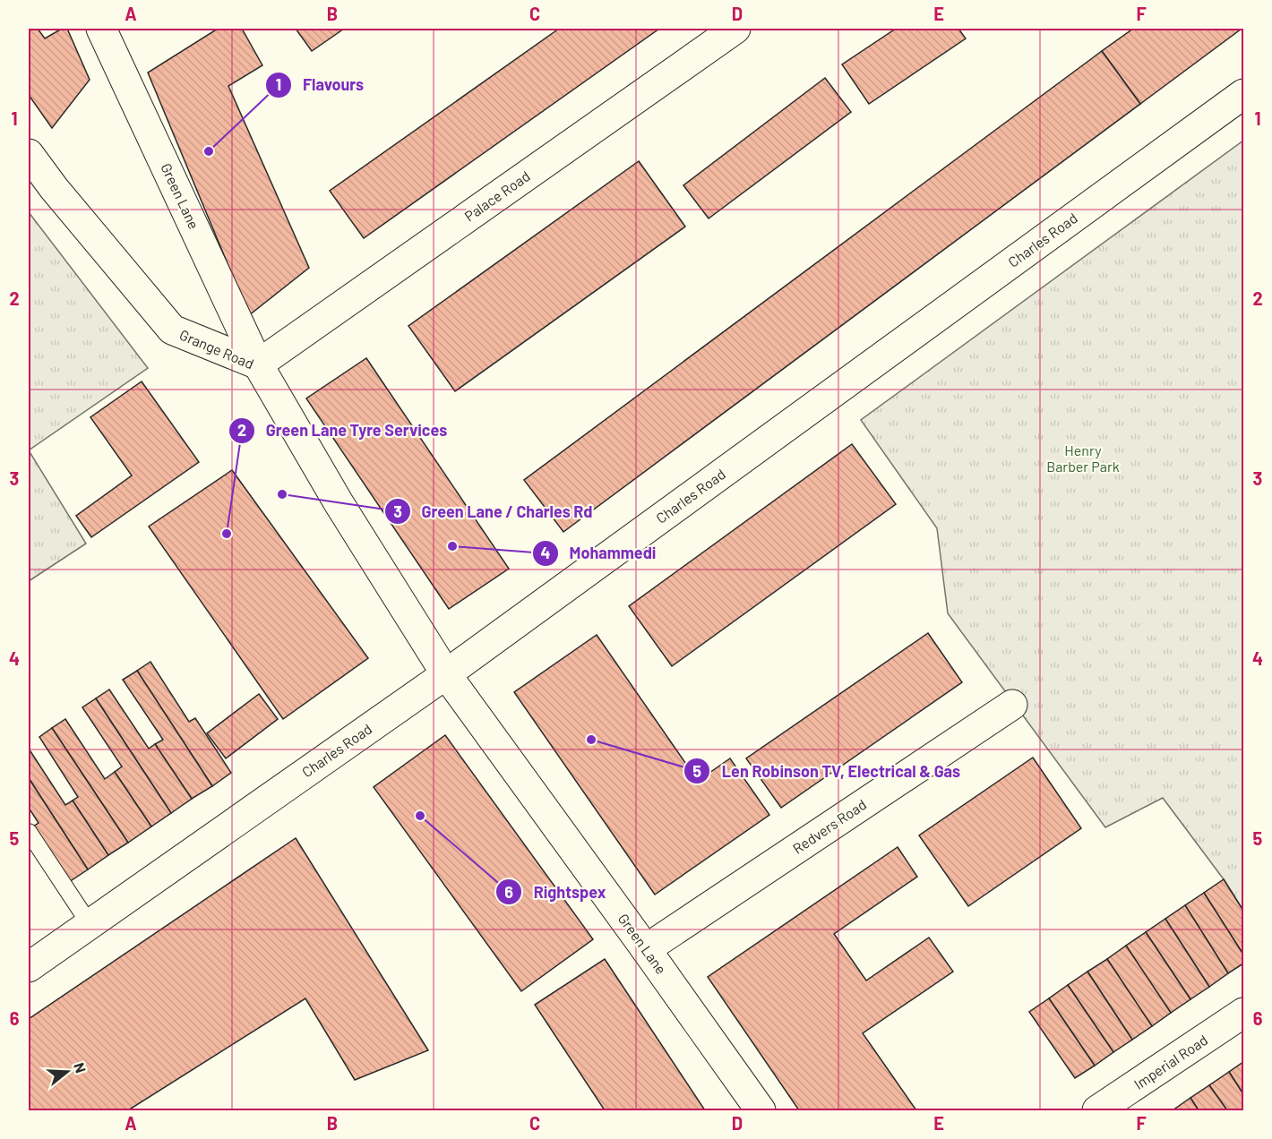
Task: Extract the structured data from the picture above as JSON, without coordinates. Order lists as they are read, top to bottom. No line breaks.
{"streets":{"street":["Green Lane","Palace Road","Charles Road","Grange Road","Redvers Road","Imperial Road"]},"crossings":[["Green Lane","Palace Road"],["Green Lane","Charles Road"],["Green Lane","Grange Road"],["Green Lane","Redvers Road"],["Palace Road","Grange Road"],["Charles Road","Grange Road"]],"parks":["Henry Barber Park"],"places":["Flavours","Green Lane / Charles Rd","Green Lane Tyre Services","Mohammedi","Len Robinson TV, Electrical & Gas","Rightspex"],"north":"right","grid":{"columns":["A","B","C","D","E","F"],"rows":["1","2","3","4","5","6"]}}
